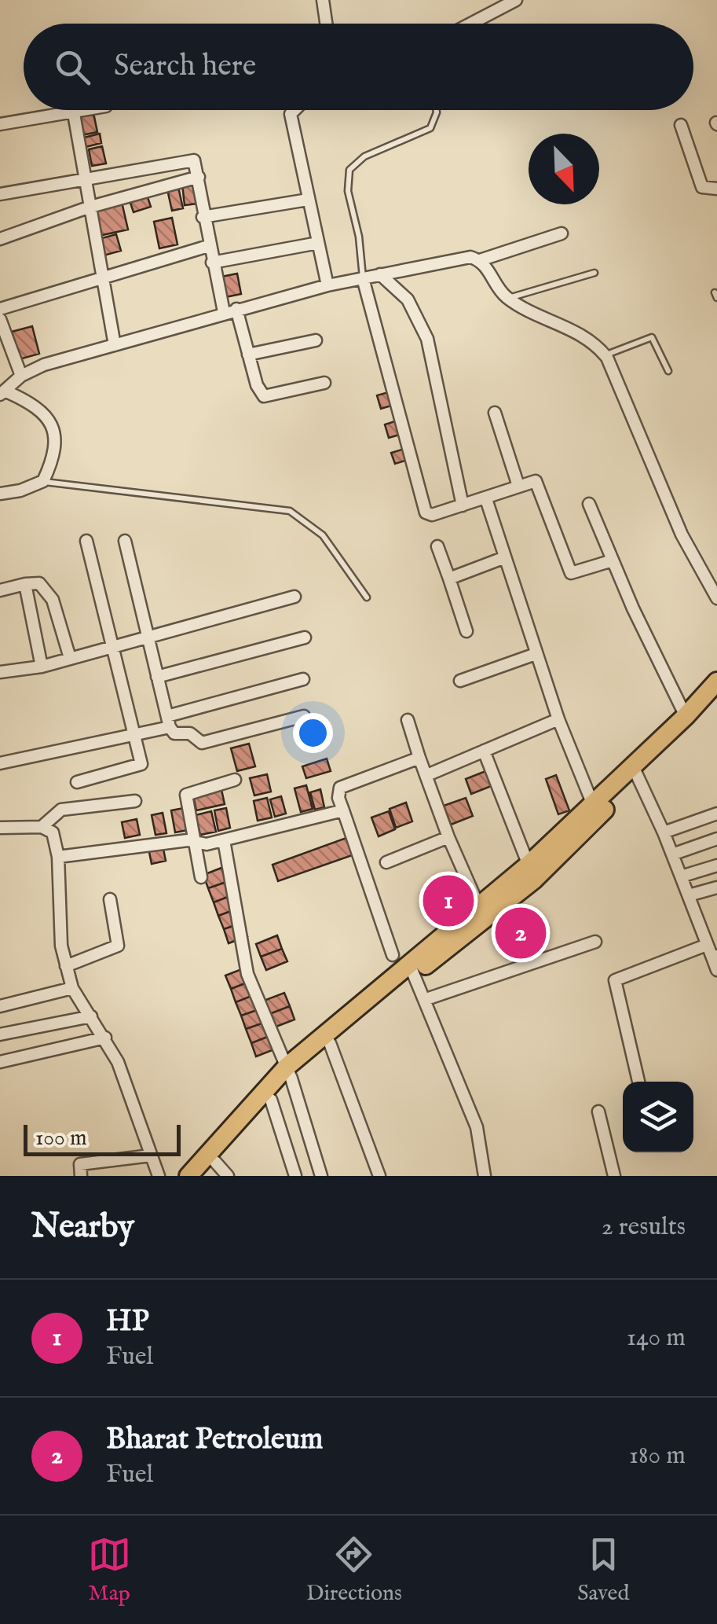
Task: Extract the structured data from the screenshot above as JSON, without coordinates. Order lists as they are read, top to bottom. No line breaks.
{"scale_bar":"100 m","north":"bottom right","page":{"search":"Search here","pins":["1","2"],"scale":"100 m","heading":["Nearby","2 results"],"list":[{"mark":"1","name":"HP","note":"Fuel","value":"140 m"},{"mark":"2","name":"Bharat Petroleum","note":"Fuel","value":"180 m"}],"nav":["Map","Directions","Saved"]}}
